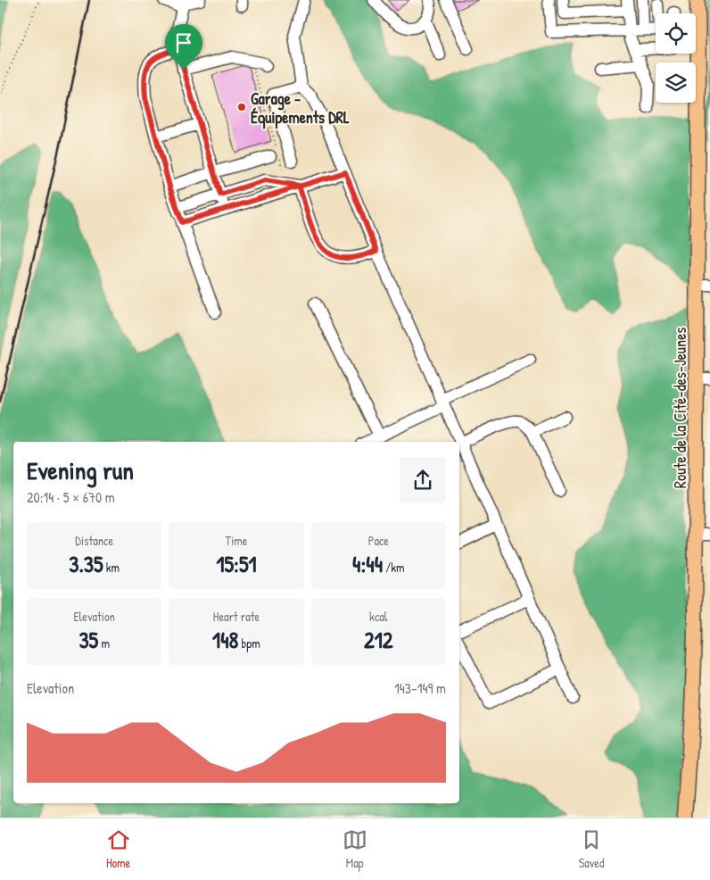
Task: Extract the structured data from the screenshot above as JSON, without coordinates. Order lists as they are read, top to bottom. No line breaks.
{"streets":{"main road":["Route de la Cité-des-Jeunes"]},"places":["Garage - Équipements DRL"],"page":{"heading":["Evening run","20:14 · 5 × 670 m"],"stats":[["Distance","3.35 km"],["Time","15:51"],["Pace","4:44 /km"],["Elevation","35 m"],["Heart rate","148 bpm"],["kcal","212"]],"chart":["Elevation","143–149 m"],"tabs":["Home","Map","Saved"]}}
